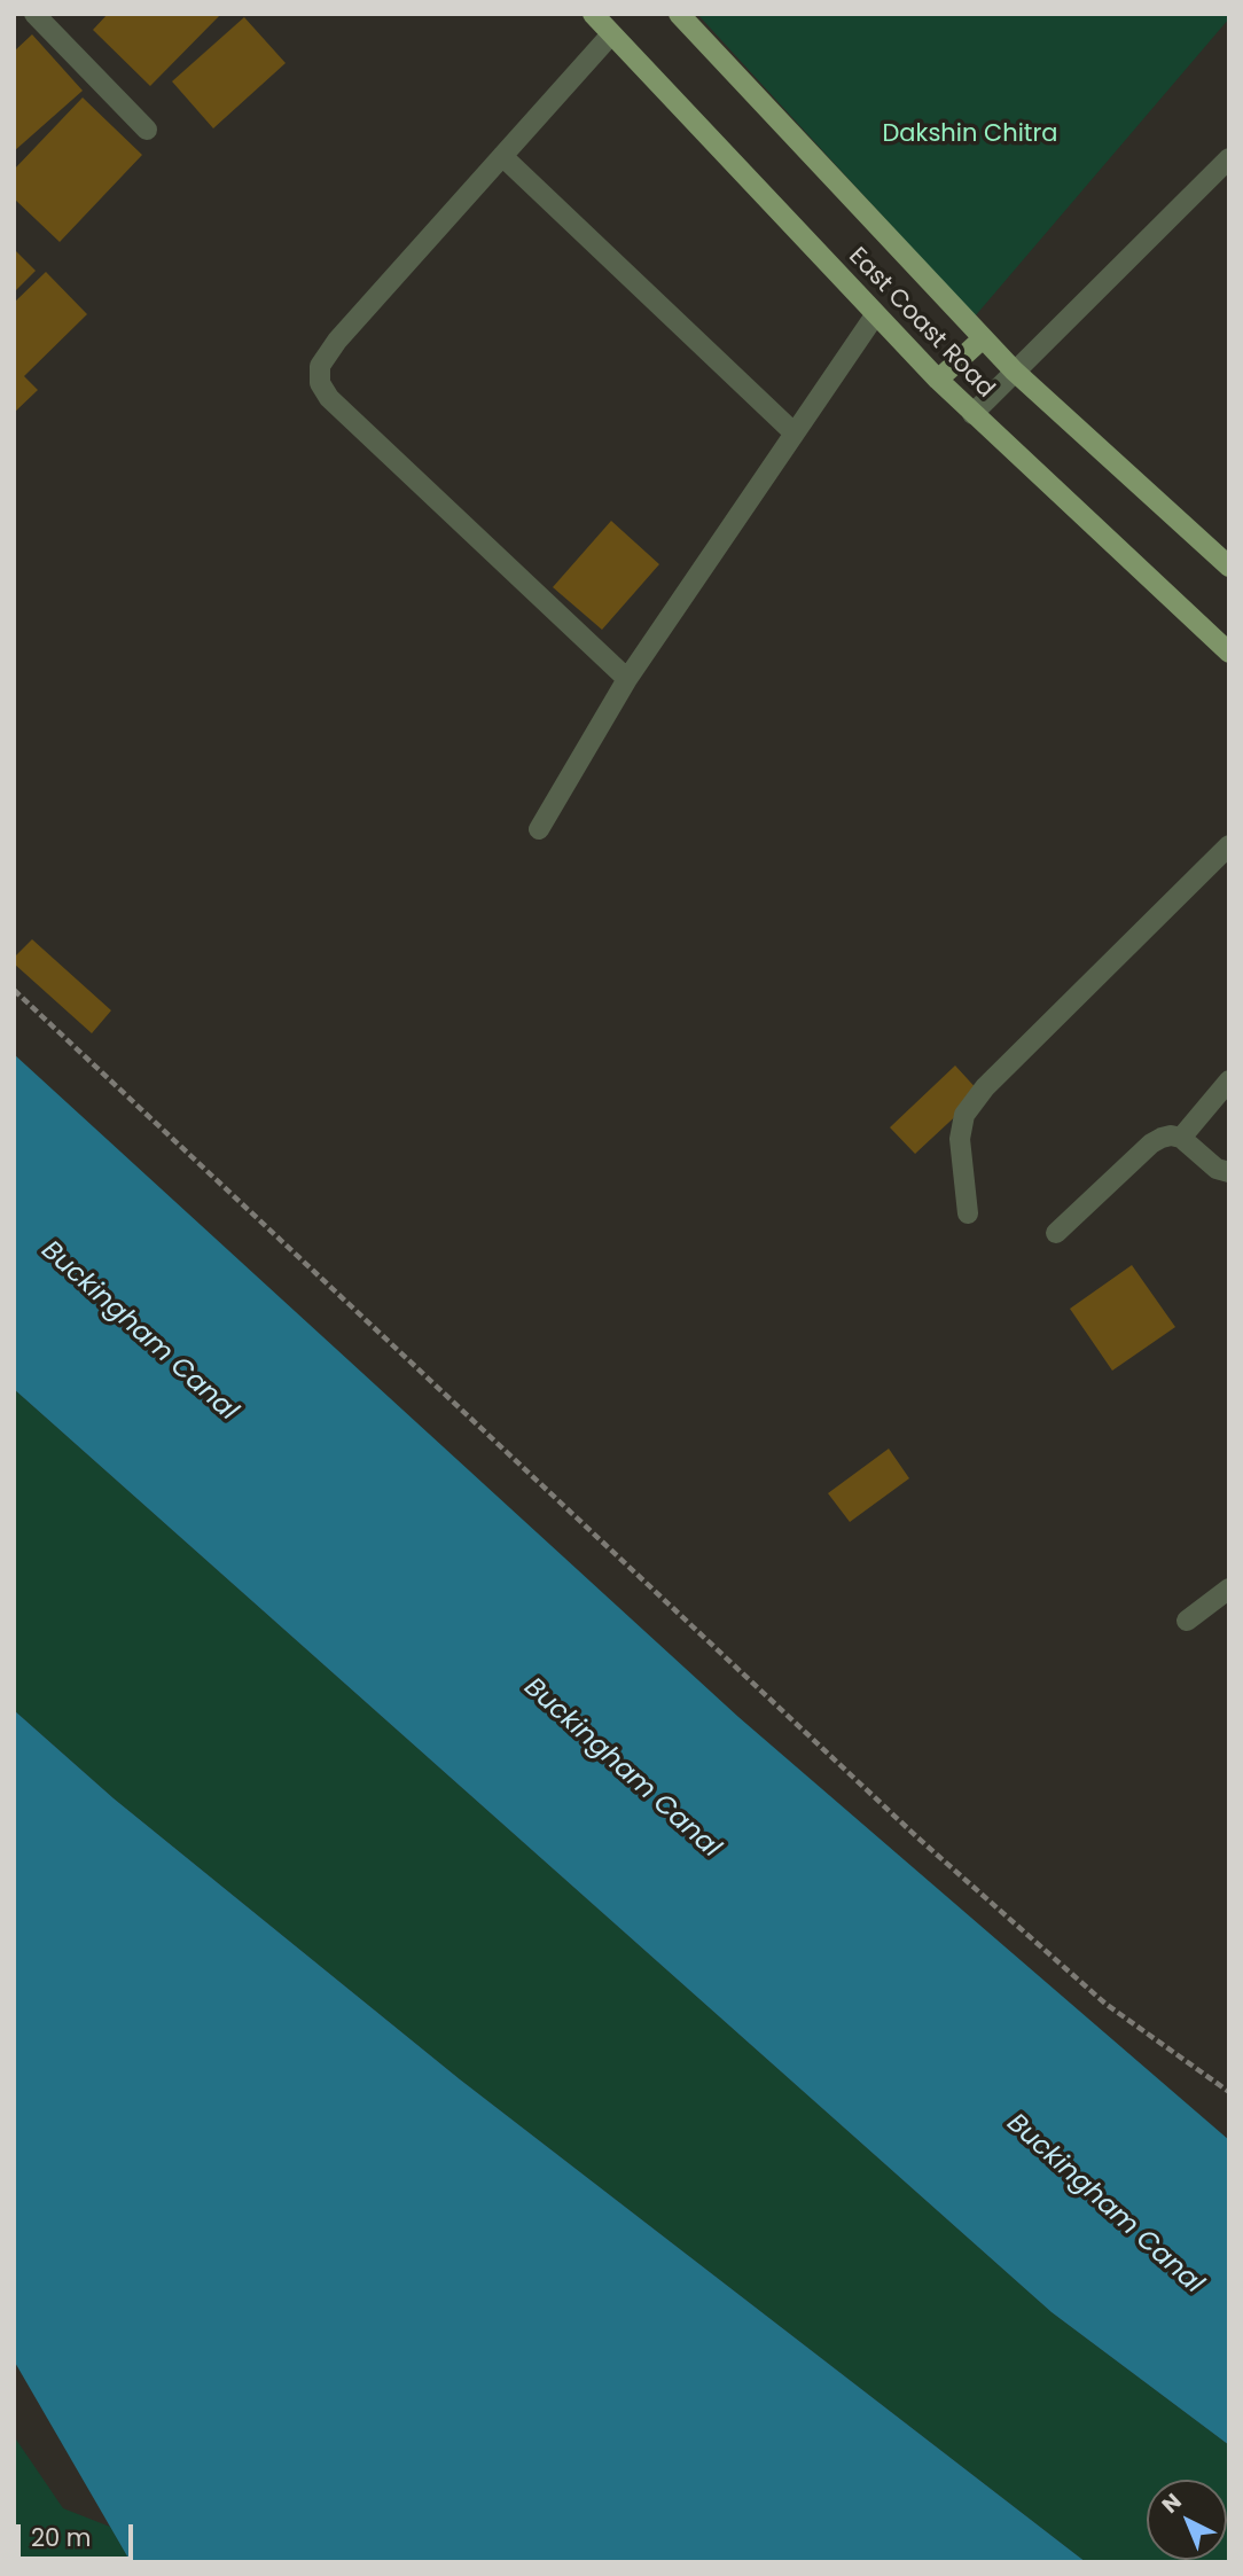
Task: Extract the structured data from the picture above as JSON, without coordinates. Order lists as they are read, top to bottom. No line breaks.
{"streets":{"main road":["East Coast Road"]},"water":["Buckingham Canal"],"parks":["Dakshin Chitra"],"scale_bar":"20 m","north":"top left"}
